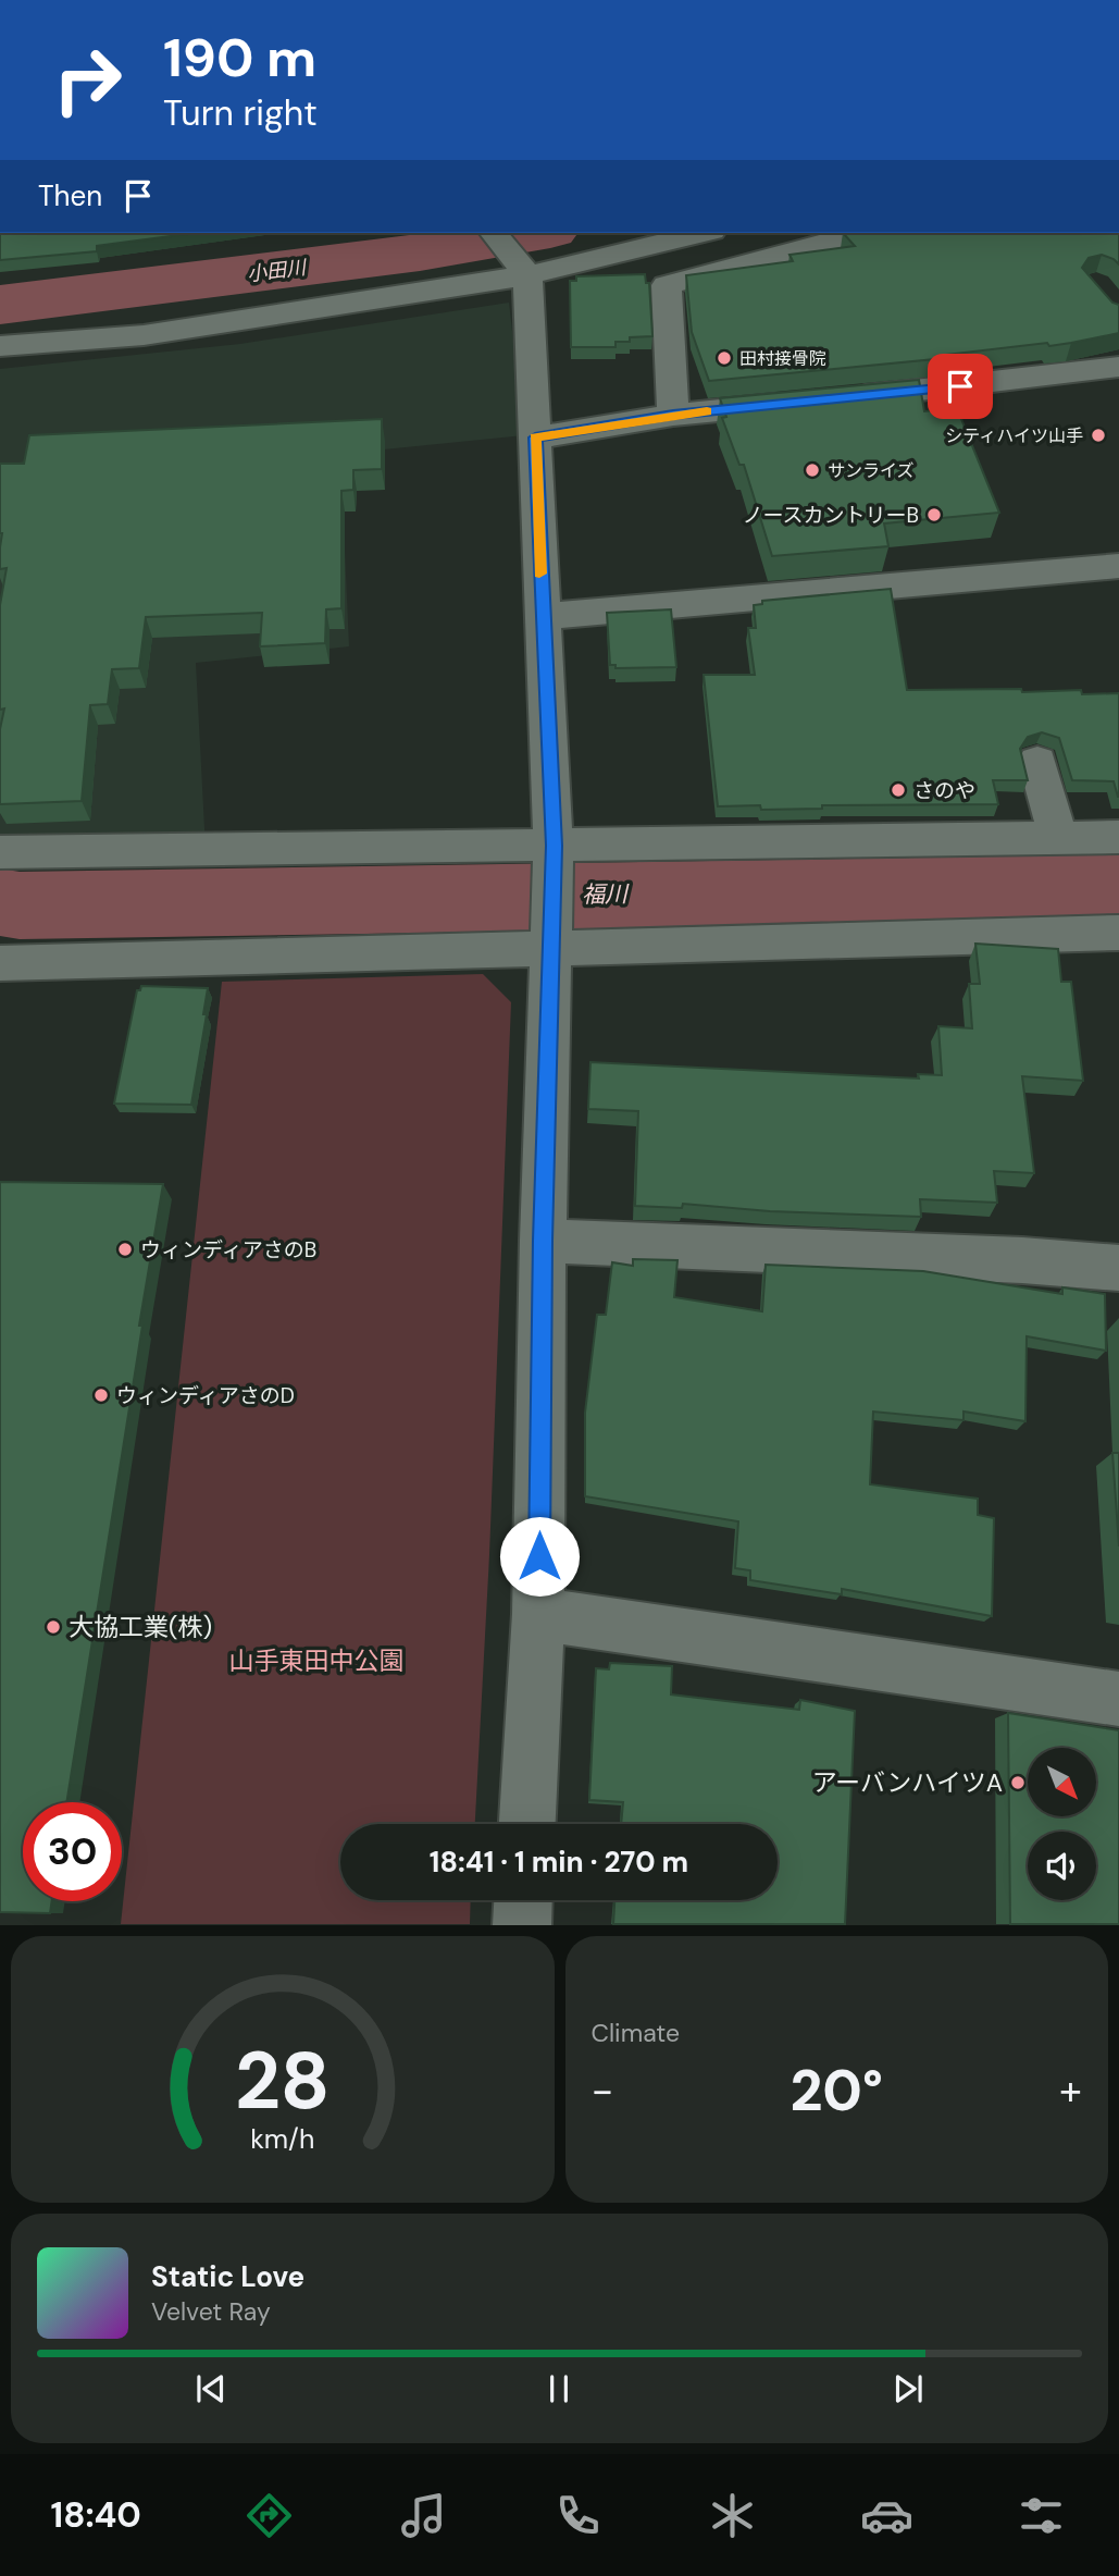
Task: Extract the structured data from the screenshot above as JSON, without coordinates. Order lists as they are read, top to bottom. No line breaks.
{"water":["小田川","福川"],"parks":["山手東田中公園"],"places":["田村接骨院","シティハイツ山手","サンライズ","ノースカントリーB","さのや","ウィンディアさのB","ウィンディアさのD","大協工業(株)","アーバンハイツA"],"north":"bottom right","page":{"turn":["190 m","Turn right"],"then":"Then","limit":"30","trip":"18:41 · 1 min · 270 m","tile":"Climate","heat":["−","20°","+"],"song":["Static Love","Velvet Ray"],"tabs":"18:40","gauge":["28","km/h"]}}
